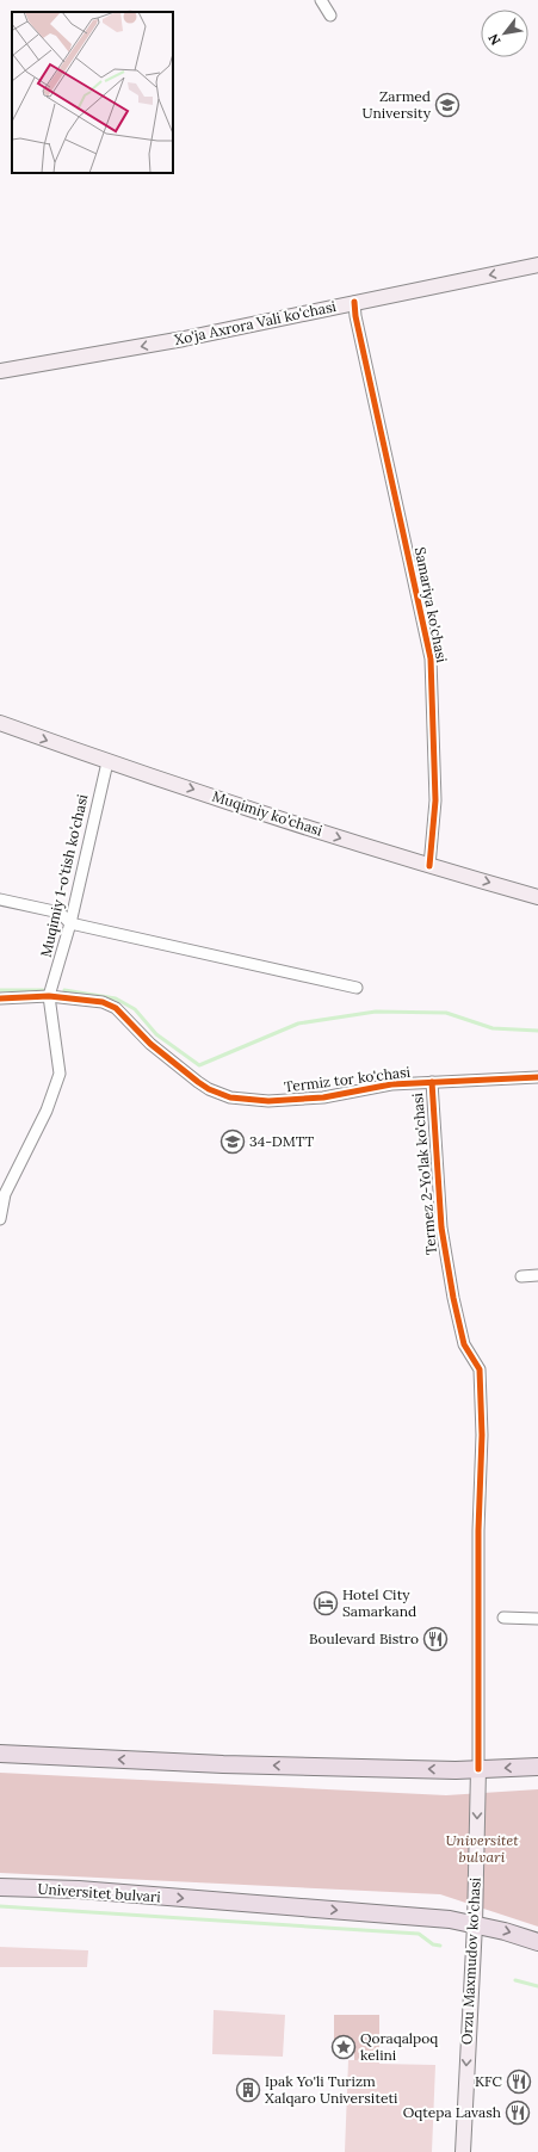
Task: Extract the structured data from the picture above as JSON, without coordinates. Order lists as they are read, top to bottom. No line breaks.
{"streets":{"main road":["Xo'ja Axrora Vali ko'chasi","Muqimiy ko'chasi","Universitet bulvari","Orzu Maxmudov ko'chasi"],"street":["Samariya ko'chasi","Muqimiy 1-o'tish ko'chasi","Termiz tor ko'chasi","Termez 2-Yo'lak ko'chasi"]},"crossings":[["Xo'ja Axrora Vali ko'chasi","Samariya ko'chasi"],["Samariya ko'chasi","Muqimiy ko'chasi"],["Muqimiy ko'chasi","Muqimiy 1-o'tish ko'chasi"],["Muqimiy 1-o'tish ko'chasi","Termiz tor ko'chasi"],["Termiz tor ko'chasi","Termez 2-Yo'lak ko'chasi"],["Termez 2-Yo'lak ko'chasi","Orzu Maxmudov ko'chasi"],["Universitet bulvari","Orzu Maxmudov ko'chasi"]],"one_way":["Xo'ja Axrora Vali ko'chasi","Muqimiy ko'chasi","Orzu Maxmudov ko'chasi"],"parks":["Universitet bulvari"],"places":{"school or university":["Zarmed University","34-DMTT"],"hotel":["Hotel City Samarkand"],"restaurant":["Boulevard Bistro","KFC","Oqtepa Lavash"],"place":["Qoraqalpoq kelini"],"building":["Ipak Yo'li Turizm Xalqaro Universiteti"]},"north":"bottom left"}
